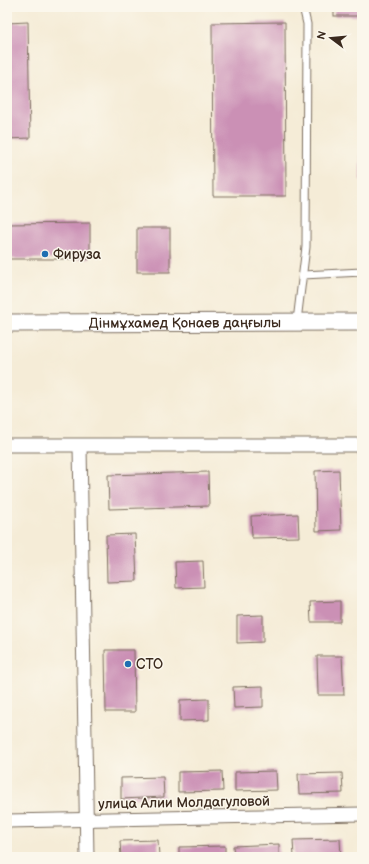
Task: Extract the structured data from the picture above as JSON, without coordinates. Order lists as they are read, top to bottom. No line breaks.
{"streets":{"street":["Дінмұхамед Қонаев даңғылы","улица Алии Молдагуловой"]},"places":["Фируза","СТО"],"north":"left"}
